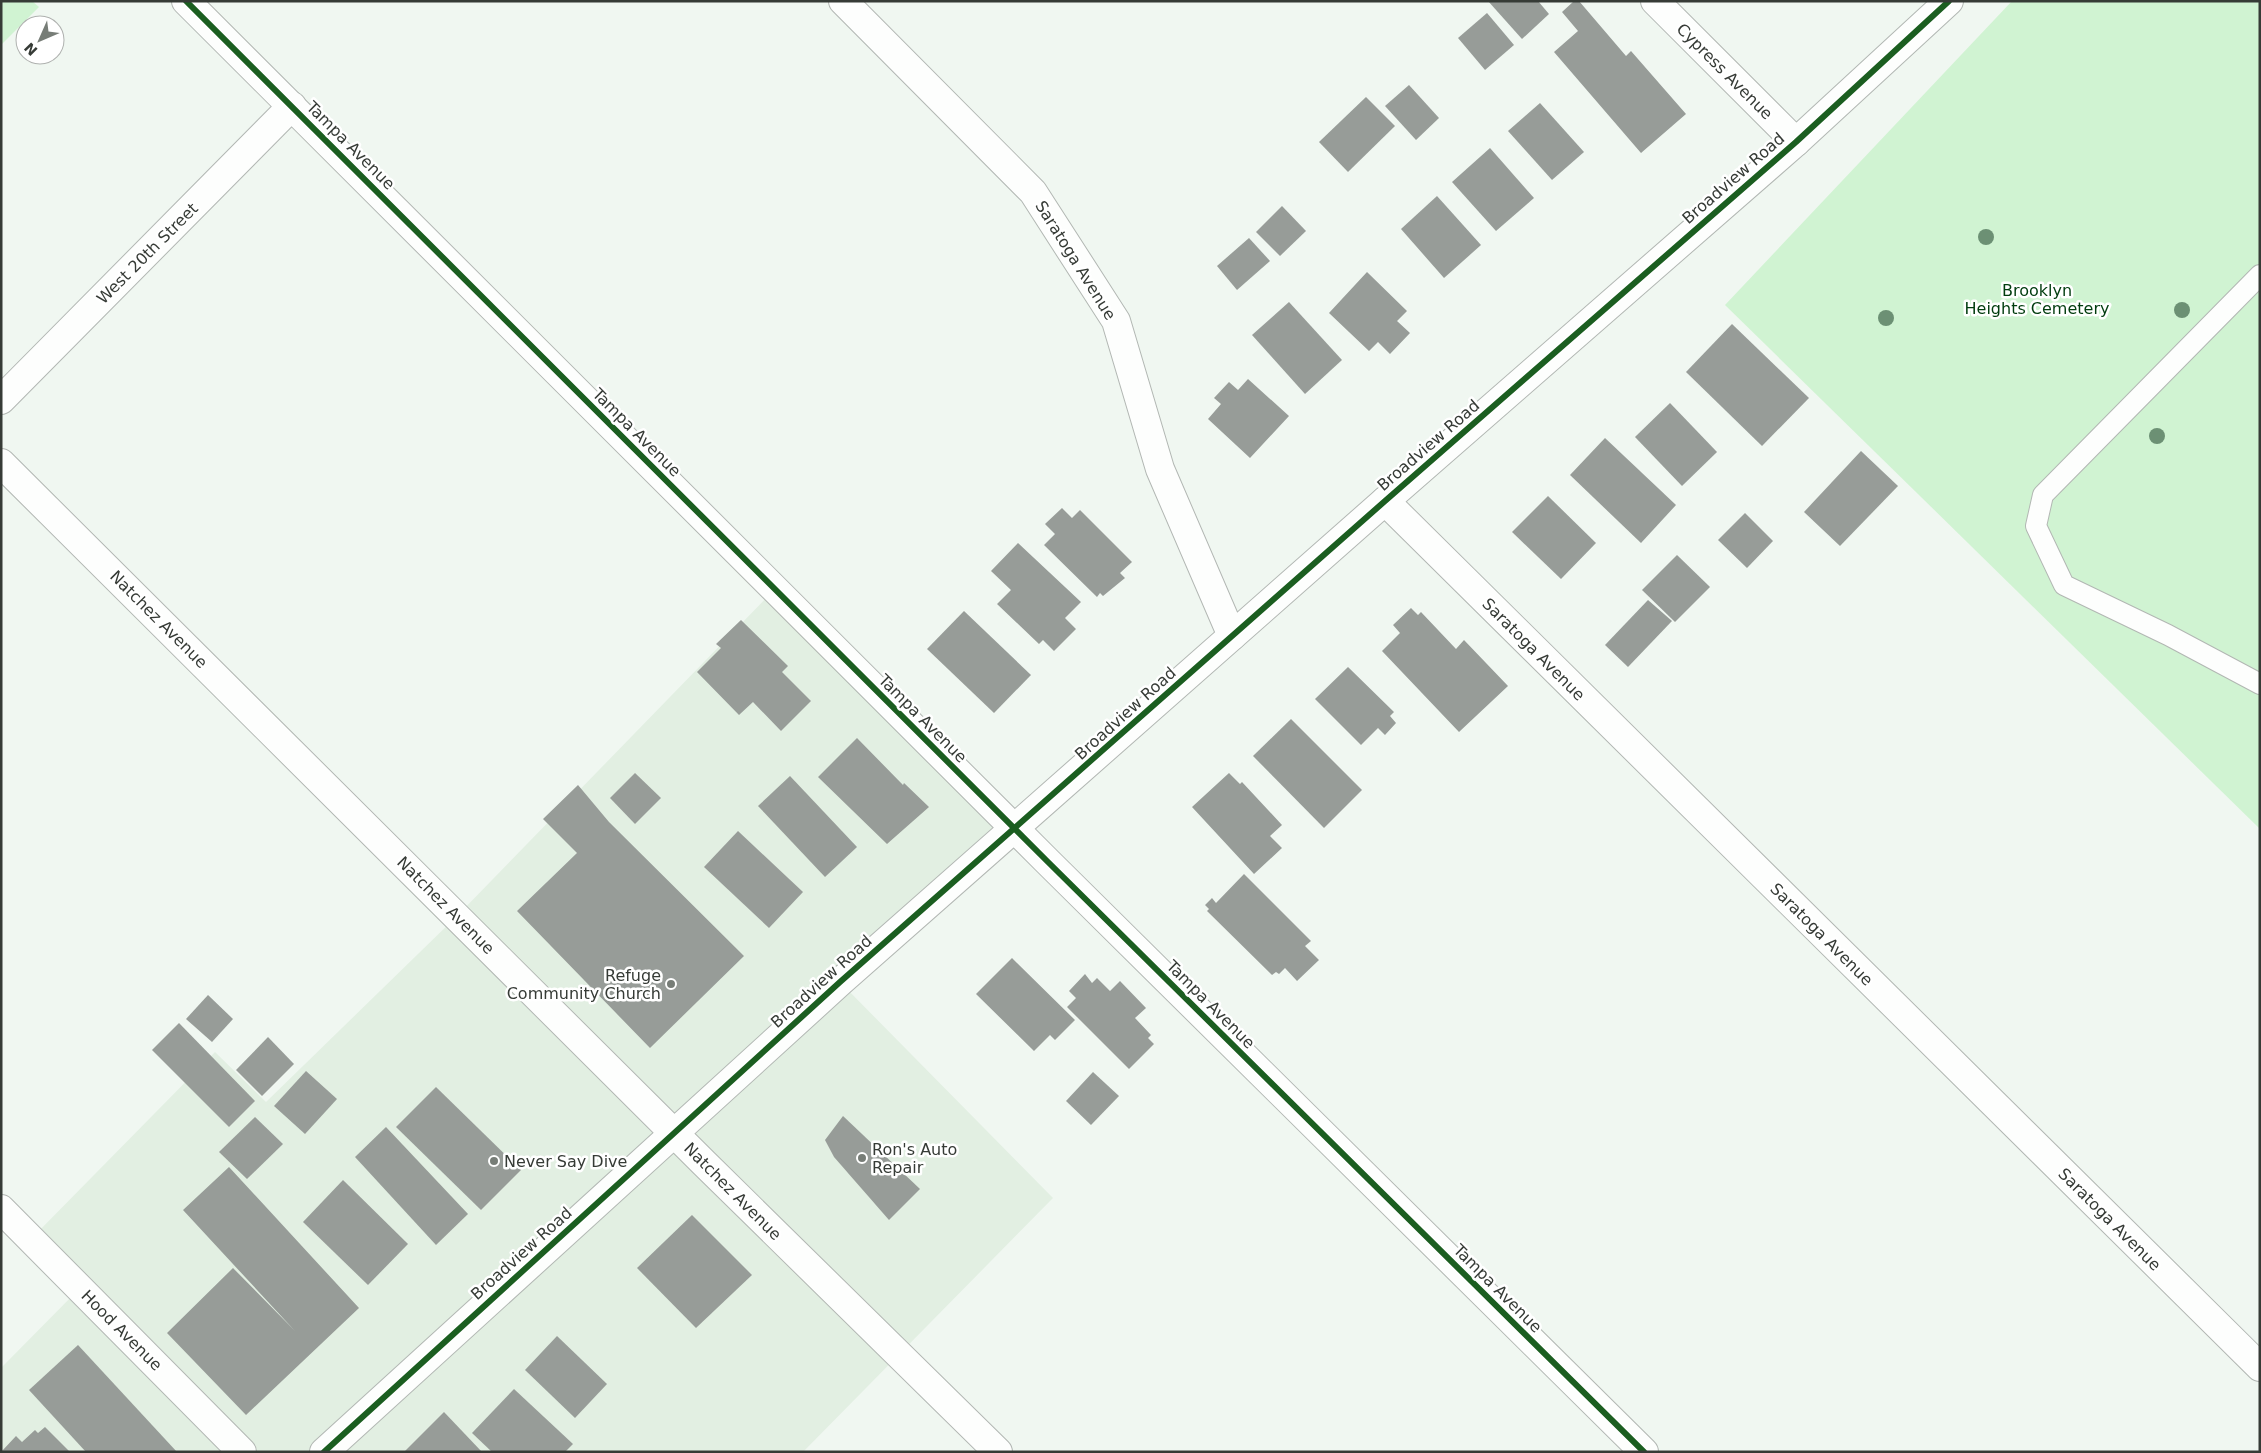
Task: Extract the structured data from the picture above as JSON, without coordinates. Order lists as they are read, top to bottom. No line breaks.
{"streets":{"street":["Cypress Avenue","Tampa Avenue","Broadview Road","West 20th Street","Saratoga Avenue","Natchez Avenue","Hood Avenue"]},"crossings":[["Cypress Avenue","Broadview Road"],["Tampa Avenue","Broadview Road"],["Tampa Avenue","West 20th Street"],["Broadview Road","Saratoga Avenue"],["Broadview Road","Natchez Avenue"]],"parks":["Brooklyn Heights Cemetery"],"places":["Refuge Community Church","Ron's Auto Repair","Never Say Dive"],"north":"bottom left"}
